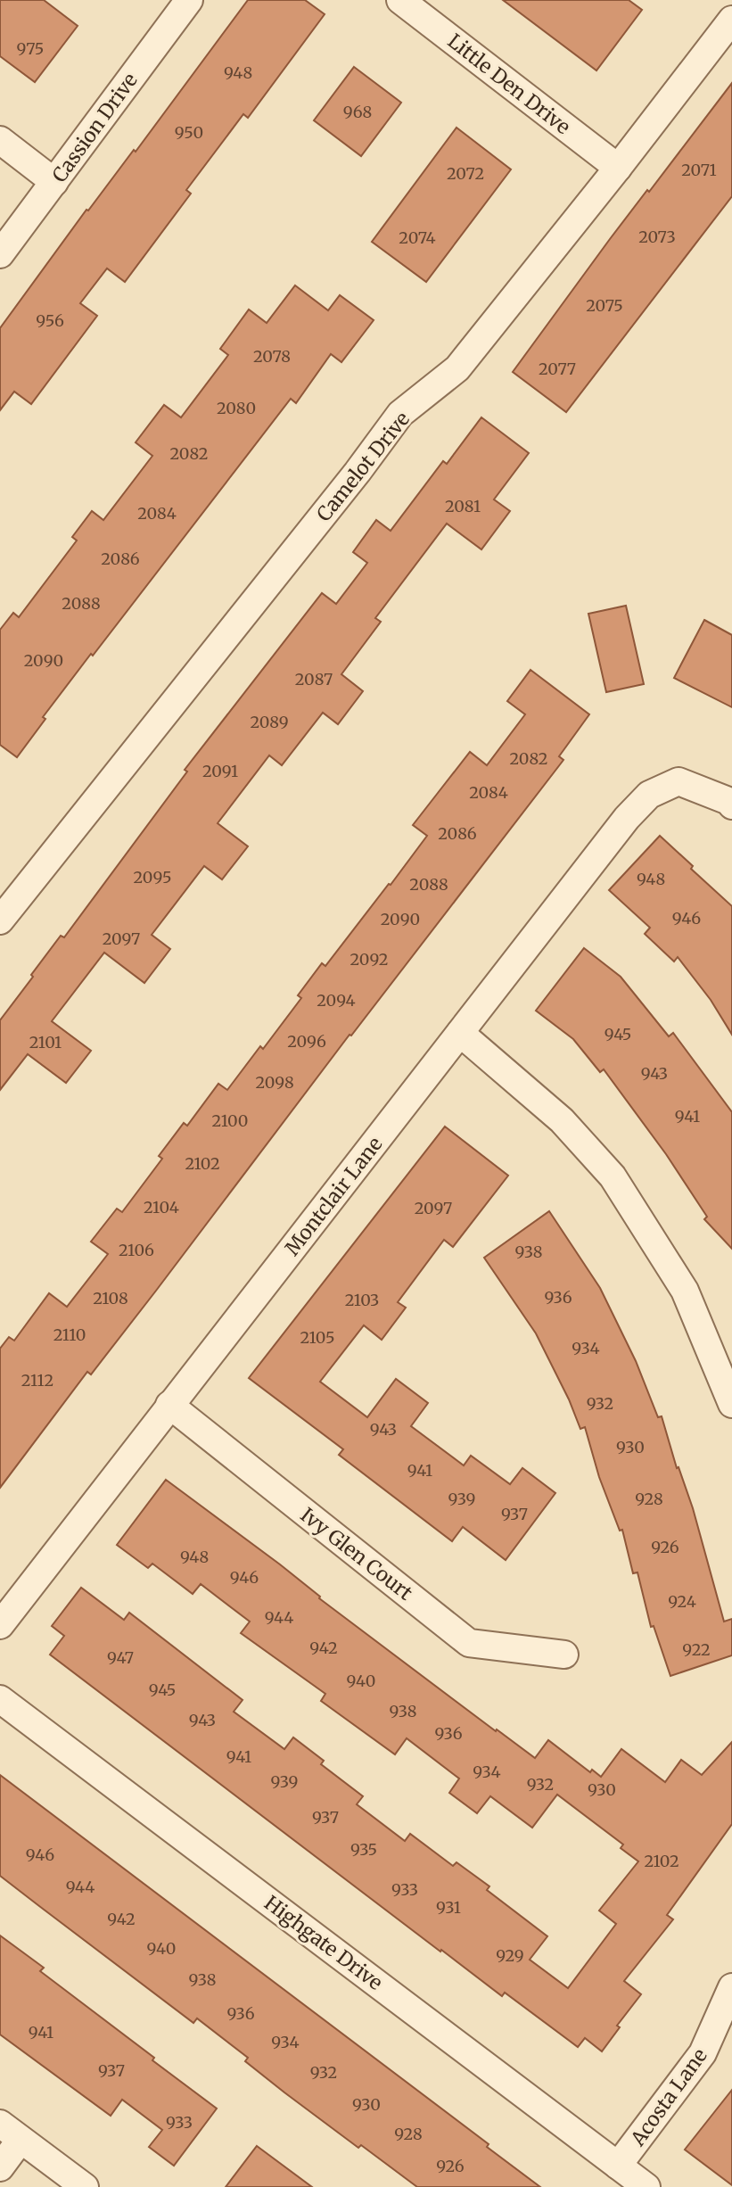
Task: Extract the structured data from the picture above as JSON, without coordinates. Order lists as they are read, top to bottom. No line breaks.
{"streets":{"street":["Little Den Drive","Cassion Drive","Camelot Drive","Montclair Lane","Ivy Glen Court","Highgate Drive","Acosta Lane"]},"crossings":[["Little Den Drive","Camelot Drive"],["Montclair Lane","Ivy Glen Court"],["Highgate Drive","Acosta Lane"]],"house_numbers":["975","948","968","950","2071","2072","2073","2074","2075","956","2078","2077","2080","2082","2081","2084","2086","2088","2090","2087","2089","2082","2091","2084","2086","2095","948","2088","946","2090","2097","2092","2094","945","2096","2101","943","2098","941","2100","2102","2104","2097","2106","938","936","2108","2103","2110","2105","934","2112","932","943","930","941","939","928","937","926","948","946","924","944","942","922","947","940","945","938","943","936","941","934","939","932","930","937","935","946","2102","944","933","931","942","940","929","938","936","941","934","937","932","930","933","928","926"]}
